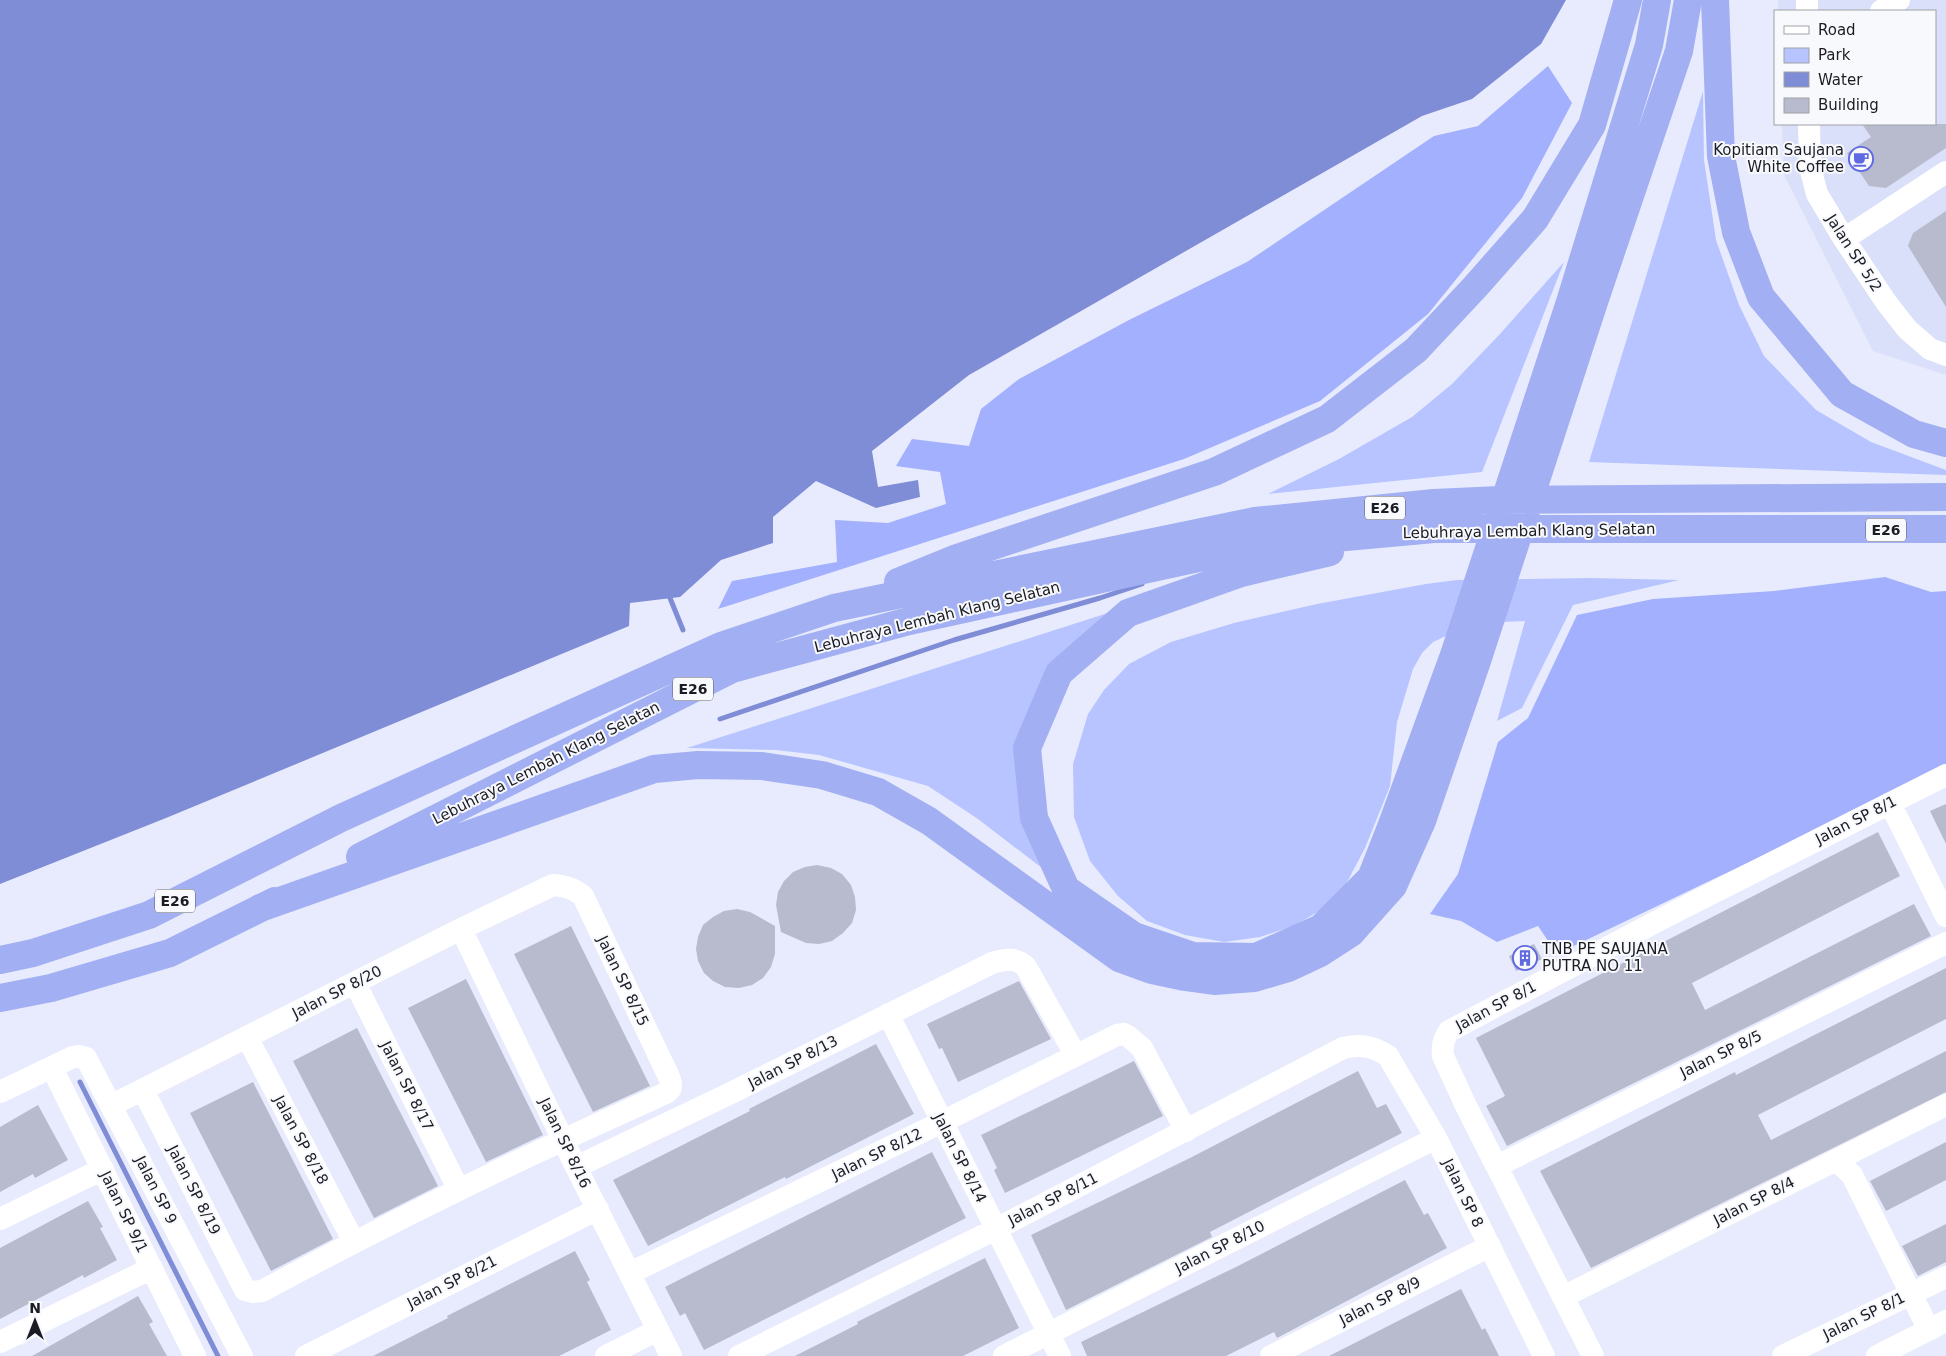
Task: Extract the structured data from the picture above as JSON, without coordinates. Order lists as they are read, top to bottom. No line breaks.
{"streets":{"highway":["E26","Lebuhraya Lembah Klang Selatan"],"street":["Jalan SP 5/2","Jalan SP 8/1","Jalan SP 8/15","Jalan SP 8/20","Jalan SP 8/5","Jalan SP 8/13","Jalan SP 8/17","Jalan SP 8/18","Jalan SP 8/16","Jalan SP 8/12","Jalan SP 8/14","Jalan SP 9","Jalan SP 8/19","Jalan SP 8","Jalan SP 8/11","Jalan SP 8/4","Jalan SP 9/1","Jalan SP 8/10","Jalan SP 8/21","Jalan SP 8/9"]},"crossings":[["Jalan SP 8/1","Jalan SP 8/5"],["Jalan SP 8/1","Jalan SP 8/4"],["Jalan SP 8/15","Jalan SP 8/20"],["Jalan SP 8/15","Jalan SP 8/16"],["Jalan SP 8/20","Jalan SP 8/17"],["Jalan SP 8/20","Jalan SP 8/18"],["Jalan SP 8/20","Jalan SP 8/16"],["Jalan SP 8/20","Jalan SP 9"],["Jalan SP 8/20","Jalan SP 8/19"],["Jalan SP 8/13","Jalan SP 8/16"],["Jalan SP 8/13","Jalan SP 8/12"],["Jalan SP 8/13","Jalan SP 8/14"],["Jalan SP 8/18","Jalan SP 8/19"],["Jalan SP 8/16","Jalan SP 8/12"],["Jalan SP 8/16","Jalan SP 8/21"],["Jalan SP 8/12","Jalan SP 8/14"],["Jalan SP 8/12","Jalan SP 8/11"],["Jalan SP 8/14","Jalan SP 8/11"],["Jalan SP 8/14","Jalan SP 8/10"],["Jalan SP 9","Jalan SP 9/1"],["Jalan SP 8","Jalan SP 8/11"],["Jalan SP 8","Jalan SP 8/10"],["Jalan SP 8","Jalan SP 8/9"]],"places":{"cafe":["Kopitiam Saujana White Coffee"],"building":["TNB PE SAUJANA PUTRA NO 11"]},"legend":["Road","Park","Water","Building"],"north":"top"}
